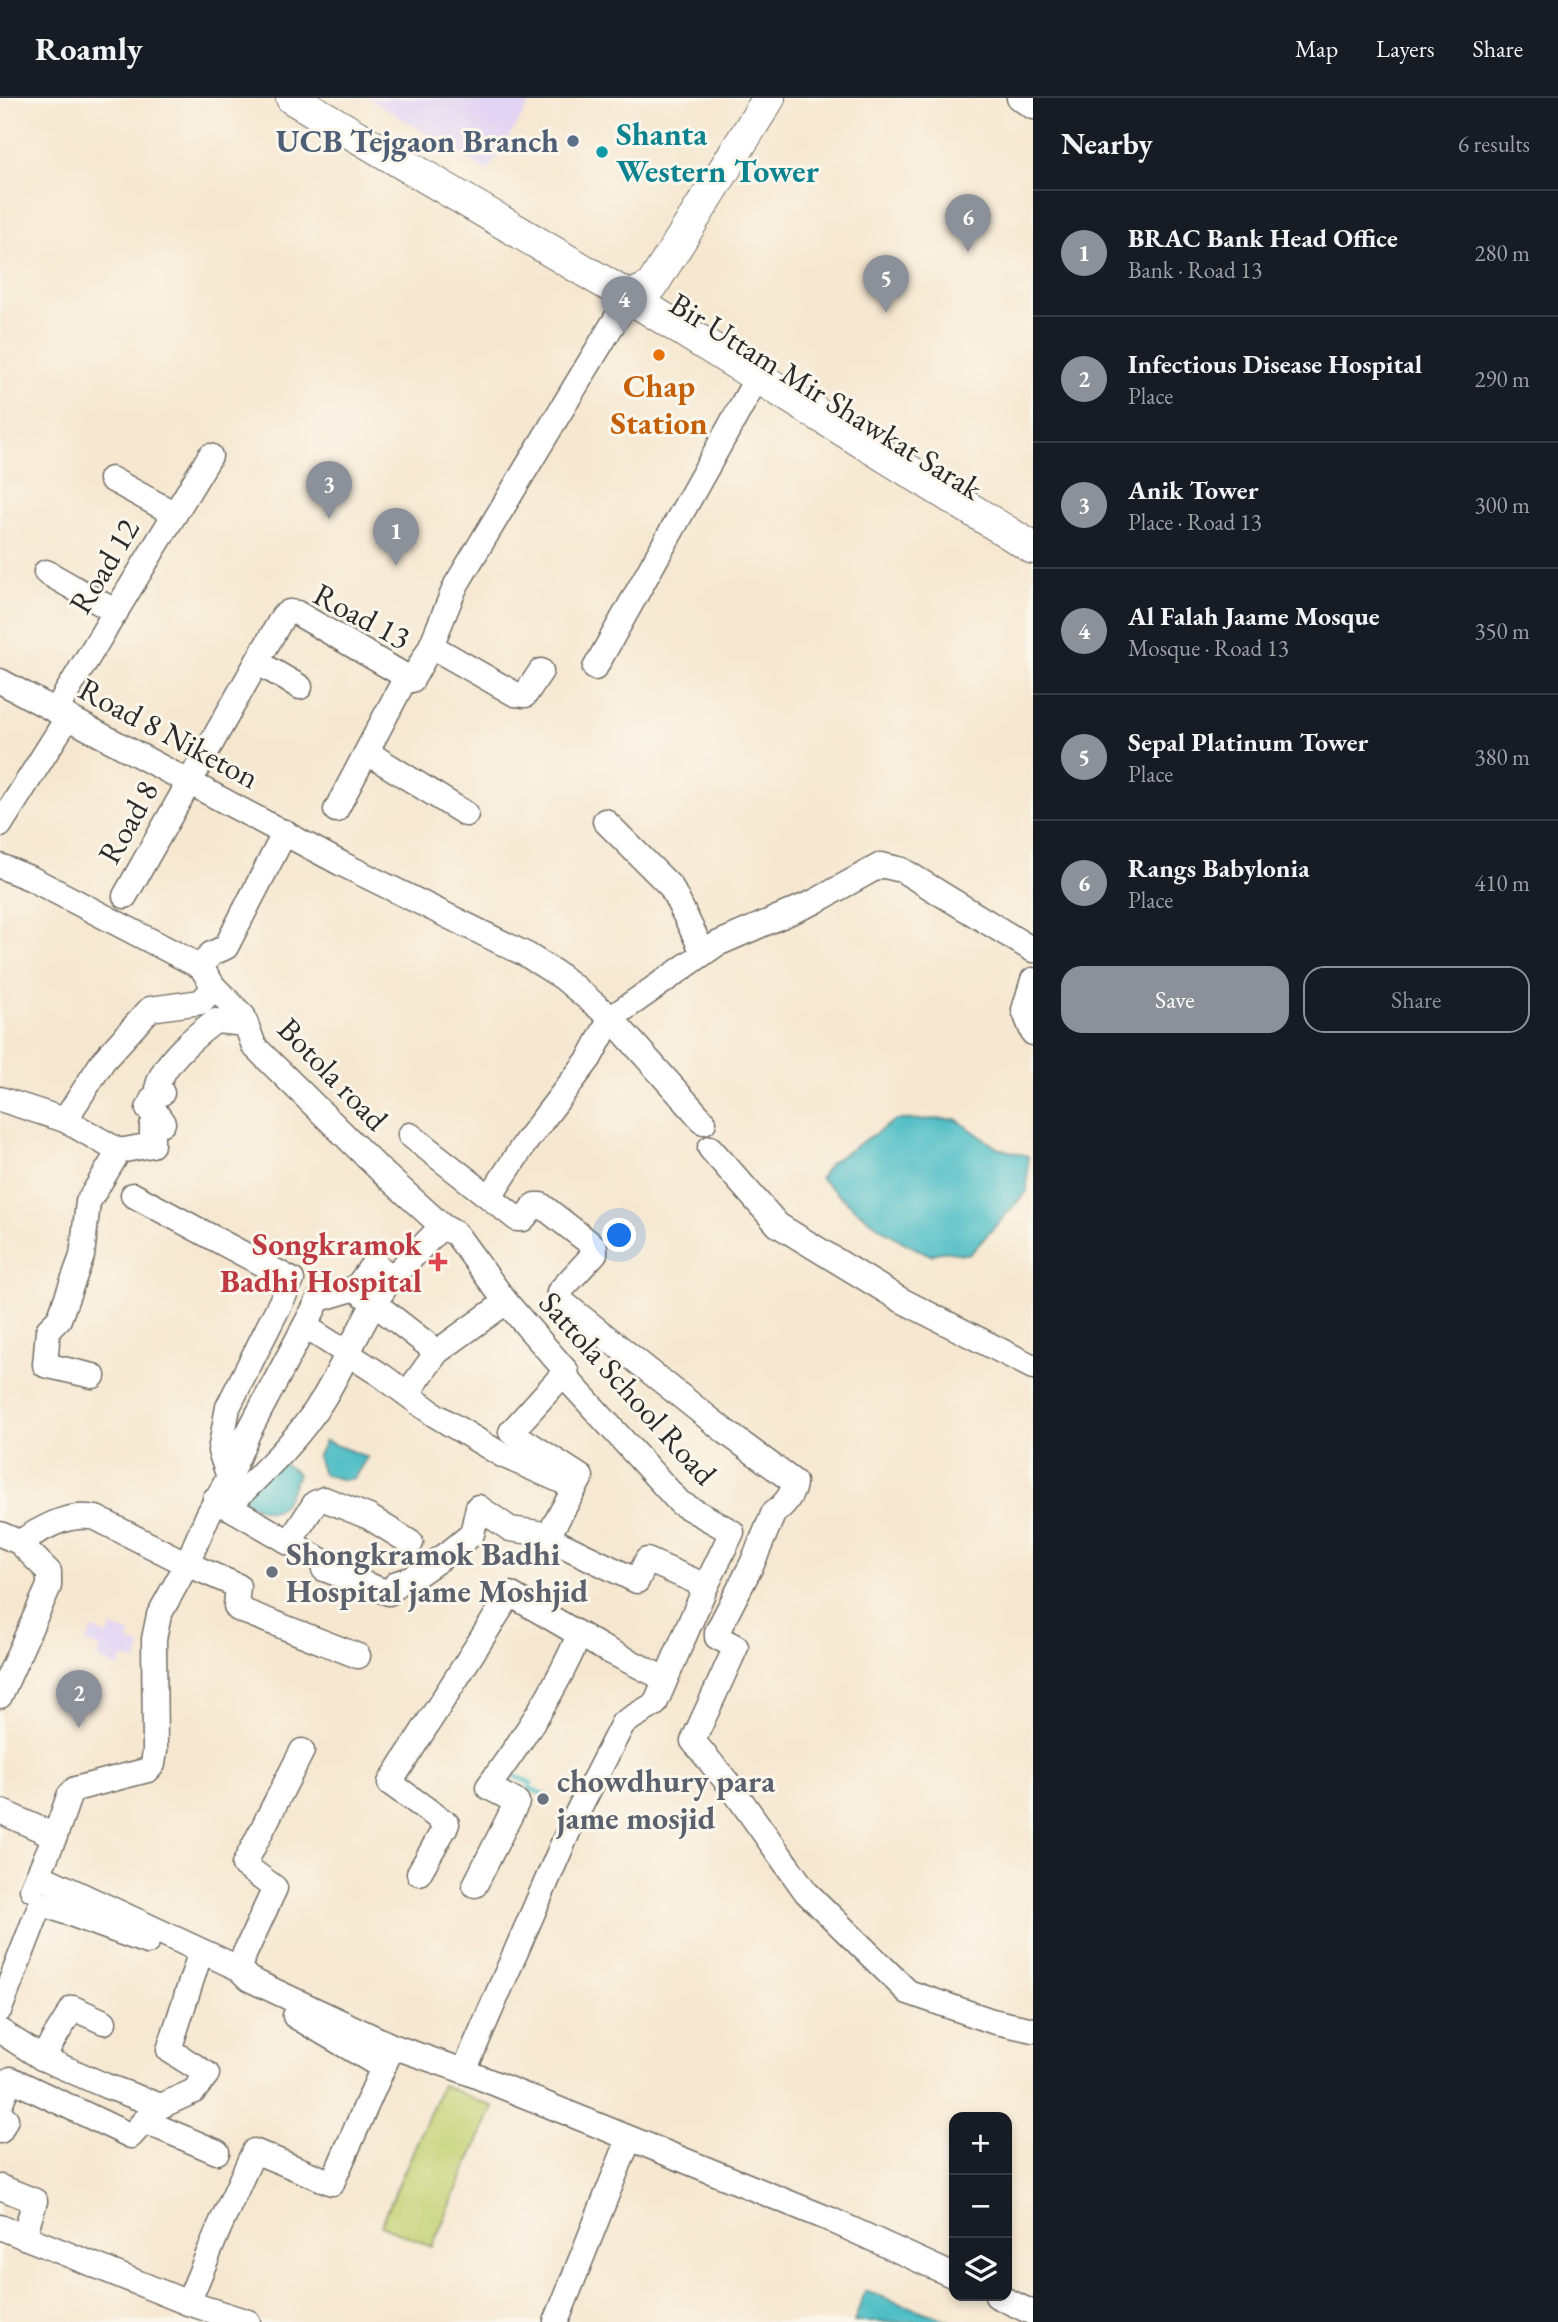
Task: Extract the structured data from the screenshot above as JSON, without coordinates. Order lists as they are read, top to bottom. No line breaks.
{"streets":{"main road":["Bir Uttam Mir Shawkat Sarak"],"street":["Road 12","Road 13","Road 8 Niketon","Road 8","Botola road","Sattola School Road"]},"crossings":[["Bir Uttam Mir Shawkat Sarak","Road 13"],["Road 12","Road 8 Niketon"],["Road 13","Road 8 Niketon"],["Road 13","Road 8"],["Road 8 Niketon","Road 8"],["Botola road","Sattola School Road"]],"places":{"other":["UCB Tejgaon Branch","Shanta Western Tower","Chap Station","Shongkramok Badhi Hospital jame Moshjid","chowdhury para jame mosjid"],"health":["Songkramok Badhi Hospital"]},"page":{"header":"Roamly","nav":["Map","Layers","Share"],"heading":["Nearby","6 results"],"list":[{"mark":"1","name":"BRAC Bank Head Office","note":"Bank · Road 13","value":"280 m"},{"mark":"2","name":"Infectious Disease Hospital","note":"Place","value":"290 m"},{"mark":"3","name":"Anik Tower","note":"Place · Road 13","value":"300 m"},{"mark":"4","name":"Al Falah Jaame Mosque","note":"Mosque · Road 13","value":"350 m"},{"mark":"5","name":"Sepal Platinum Tower","note":"Place","value":"380 m"},{"mark":"6","name":"Rangs Babylonia","note":"Place","value":"410 m"}],"pins":["6","5","4","3","1","2"],"buttons":["Save","Share"],"map_buttons":["+","−"]}}
